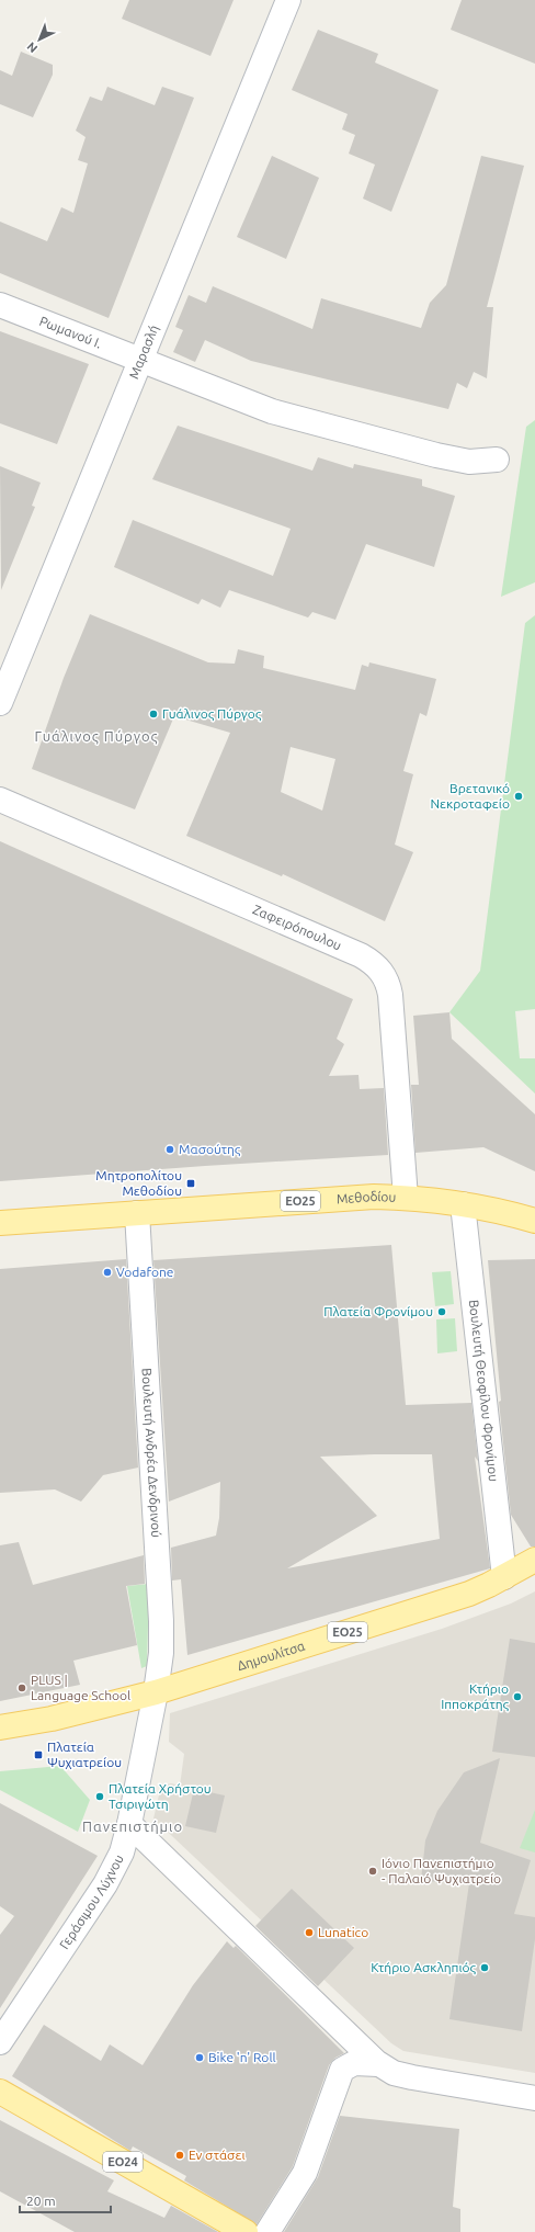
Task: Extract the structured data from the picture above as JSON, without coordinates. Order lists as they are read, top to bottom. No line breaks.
{"streets":{"main road":["Μεθοδίου","ΕΟ25","Δημουλίτσα","ΕΟ24"],"street":["Ρωμανού Ι.","Μαρασλή","Ζαφειρόπουλου","Βουλευτή Θεοφίλου Φρονίμου","Βουλευτή Ανδρέα Δενδρινού","Γεράσιμου Λύχνου"]},"crossings":[["Ρωμανού Ι.","Μαρασλή"],["Ζαφειρόπουλου","Μεθοδίου"],["Μεθοδίου","ΕΟ25"],["Μεθοδίου","Βουλευτή Θεοφίλου Φρονίμου"],["Μεθοδίου","Βουλευτή Ανδρέα Δενδρινού"],["ΕΟ25","Βουλευτή Ανδρέα Δενδρινού"],["Βουλευτή Θεοφίλου Φρονίμου","Δημουλίτσα"],["Βουλευτή Ανδρέα Δενδρινού","Δημουλίτσα"],["Βουλευτή Ανδρέα Δενδρινού","Γεράσιμου Λύχνου"],["Δημουλίτσα","Γεράσιμου Λύχνου"]],"districts":["Γυάλινος Πύργος","Πανεπιστήμιο"],"places":{"other":["Γυάλινος Πύργος","Βρετανικό Νεκροταφείο","Μασούτης","Vodafone","Πλατεία Φρονίμου","PLUS | Language School","Κτήριο Ιπποκράτης","Πλατεία Χρήστου Τσιριγώτη","Ιόνιο Πανεπιστήμιο - Παλαιό Ψυχιατρείο","Lunatico","Κτήριο Ασκληπιός","Bike 'n' Roll","Εν στάσει"],"transit":["Μητροπολίτου Μεθοδίου","Πλατεία Ψυχιατρείου"]},"scale_bar":"20 m","north":"bottom left"}
